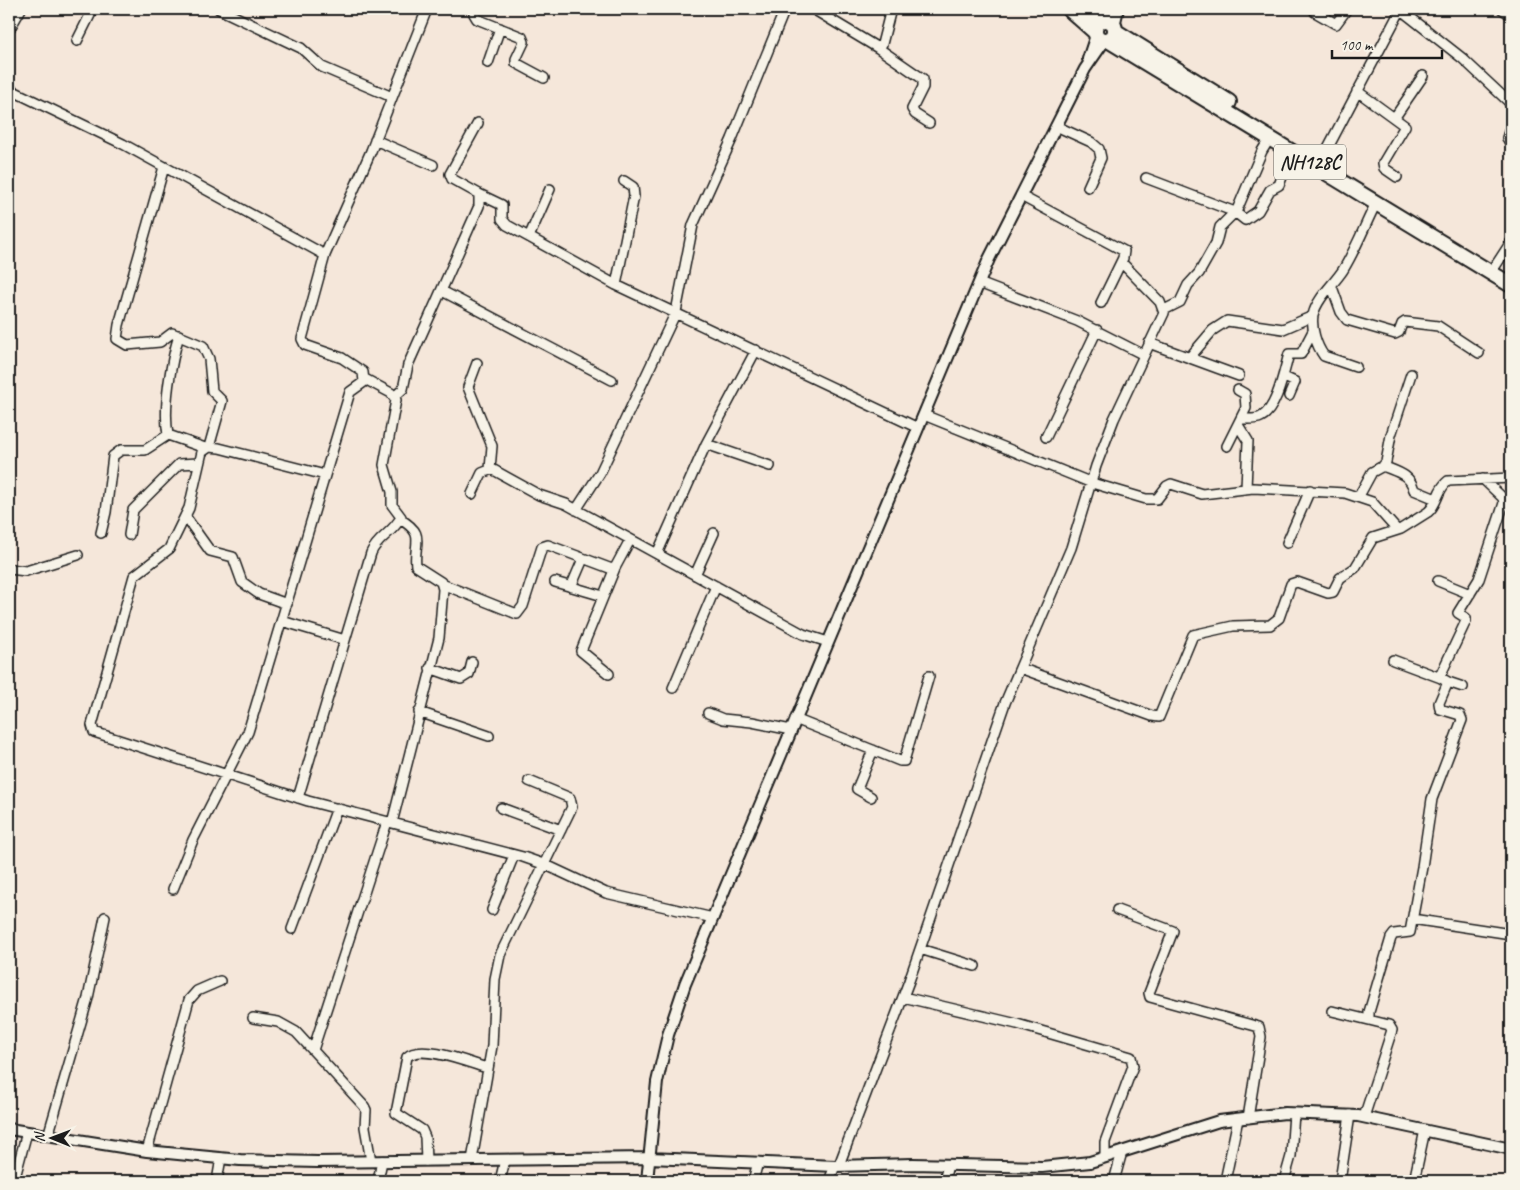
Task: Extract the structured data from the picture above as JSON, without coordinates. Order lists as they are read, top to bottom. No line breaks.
{"streets":{"highway":["NH128C"]},"scale_bar":"100 m","north":"left"}
